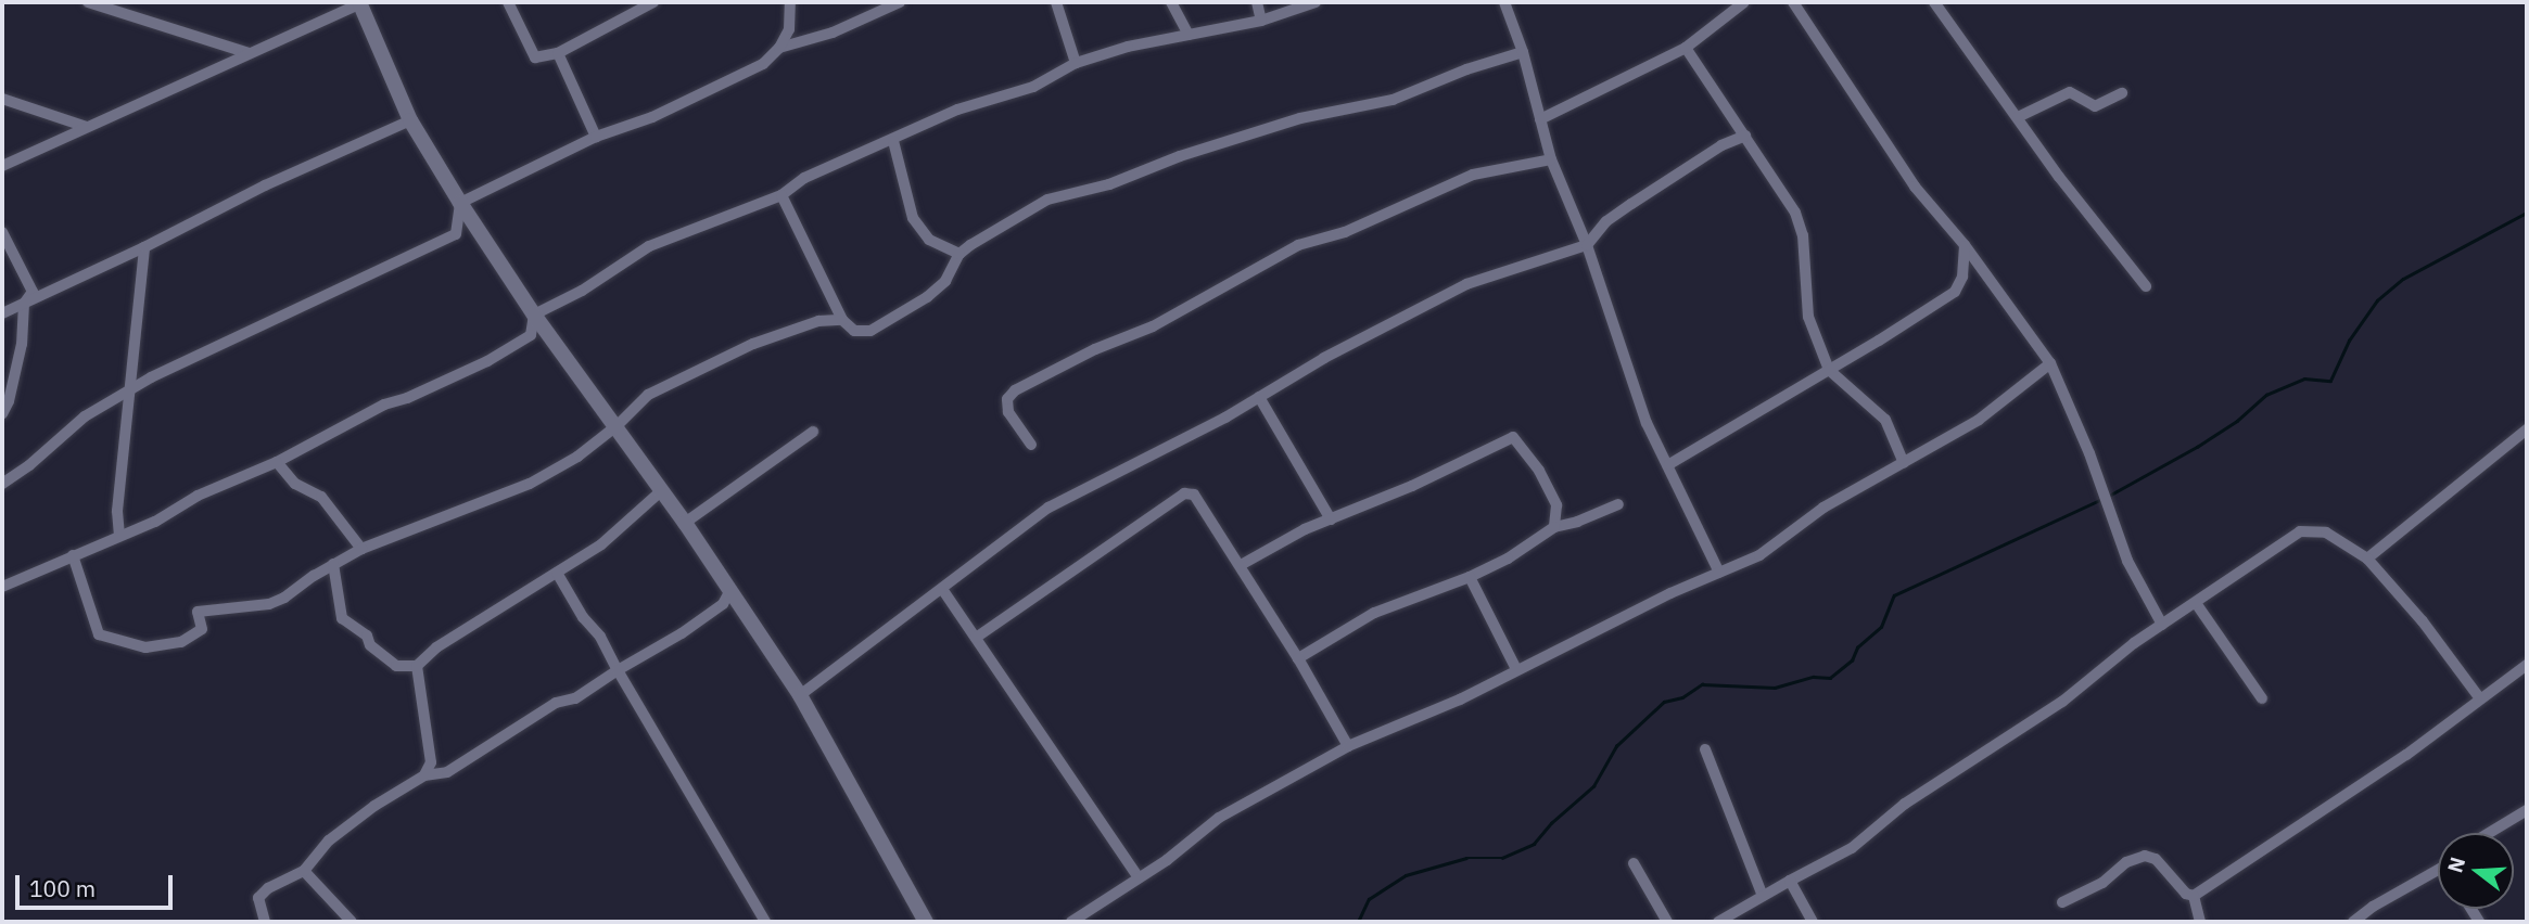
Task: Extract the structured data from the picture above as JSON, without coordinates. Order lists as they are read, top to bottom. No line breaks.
{"scale_bar":"100 m","north":"left"}
